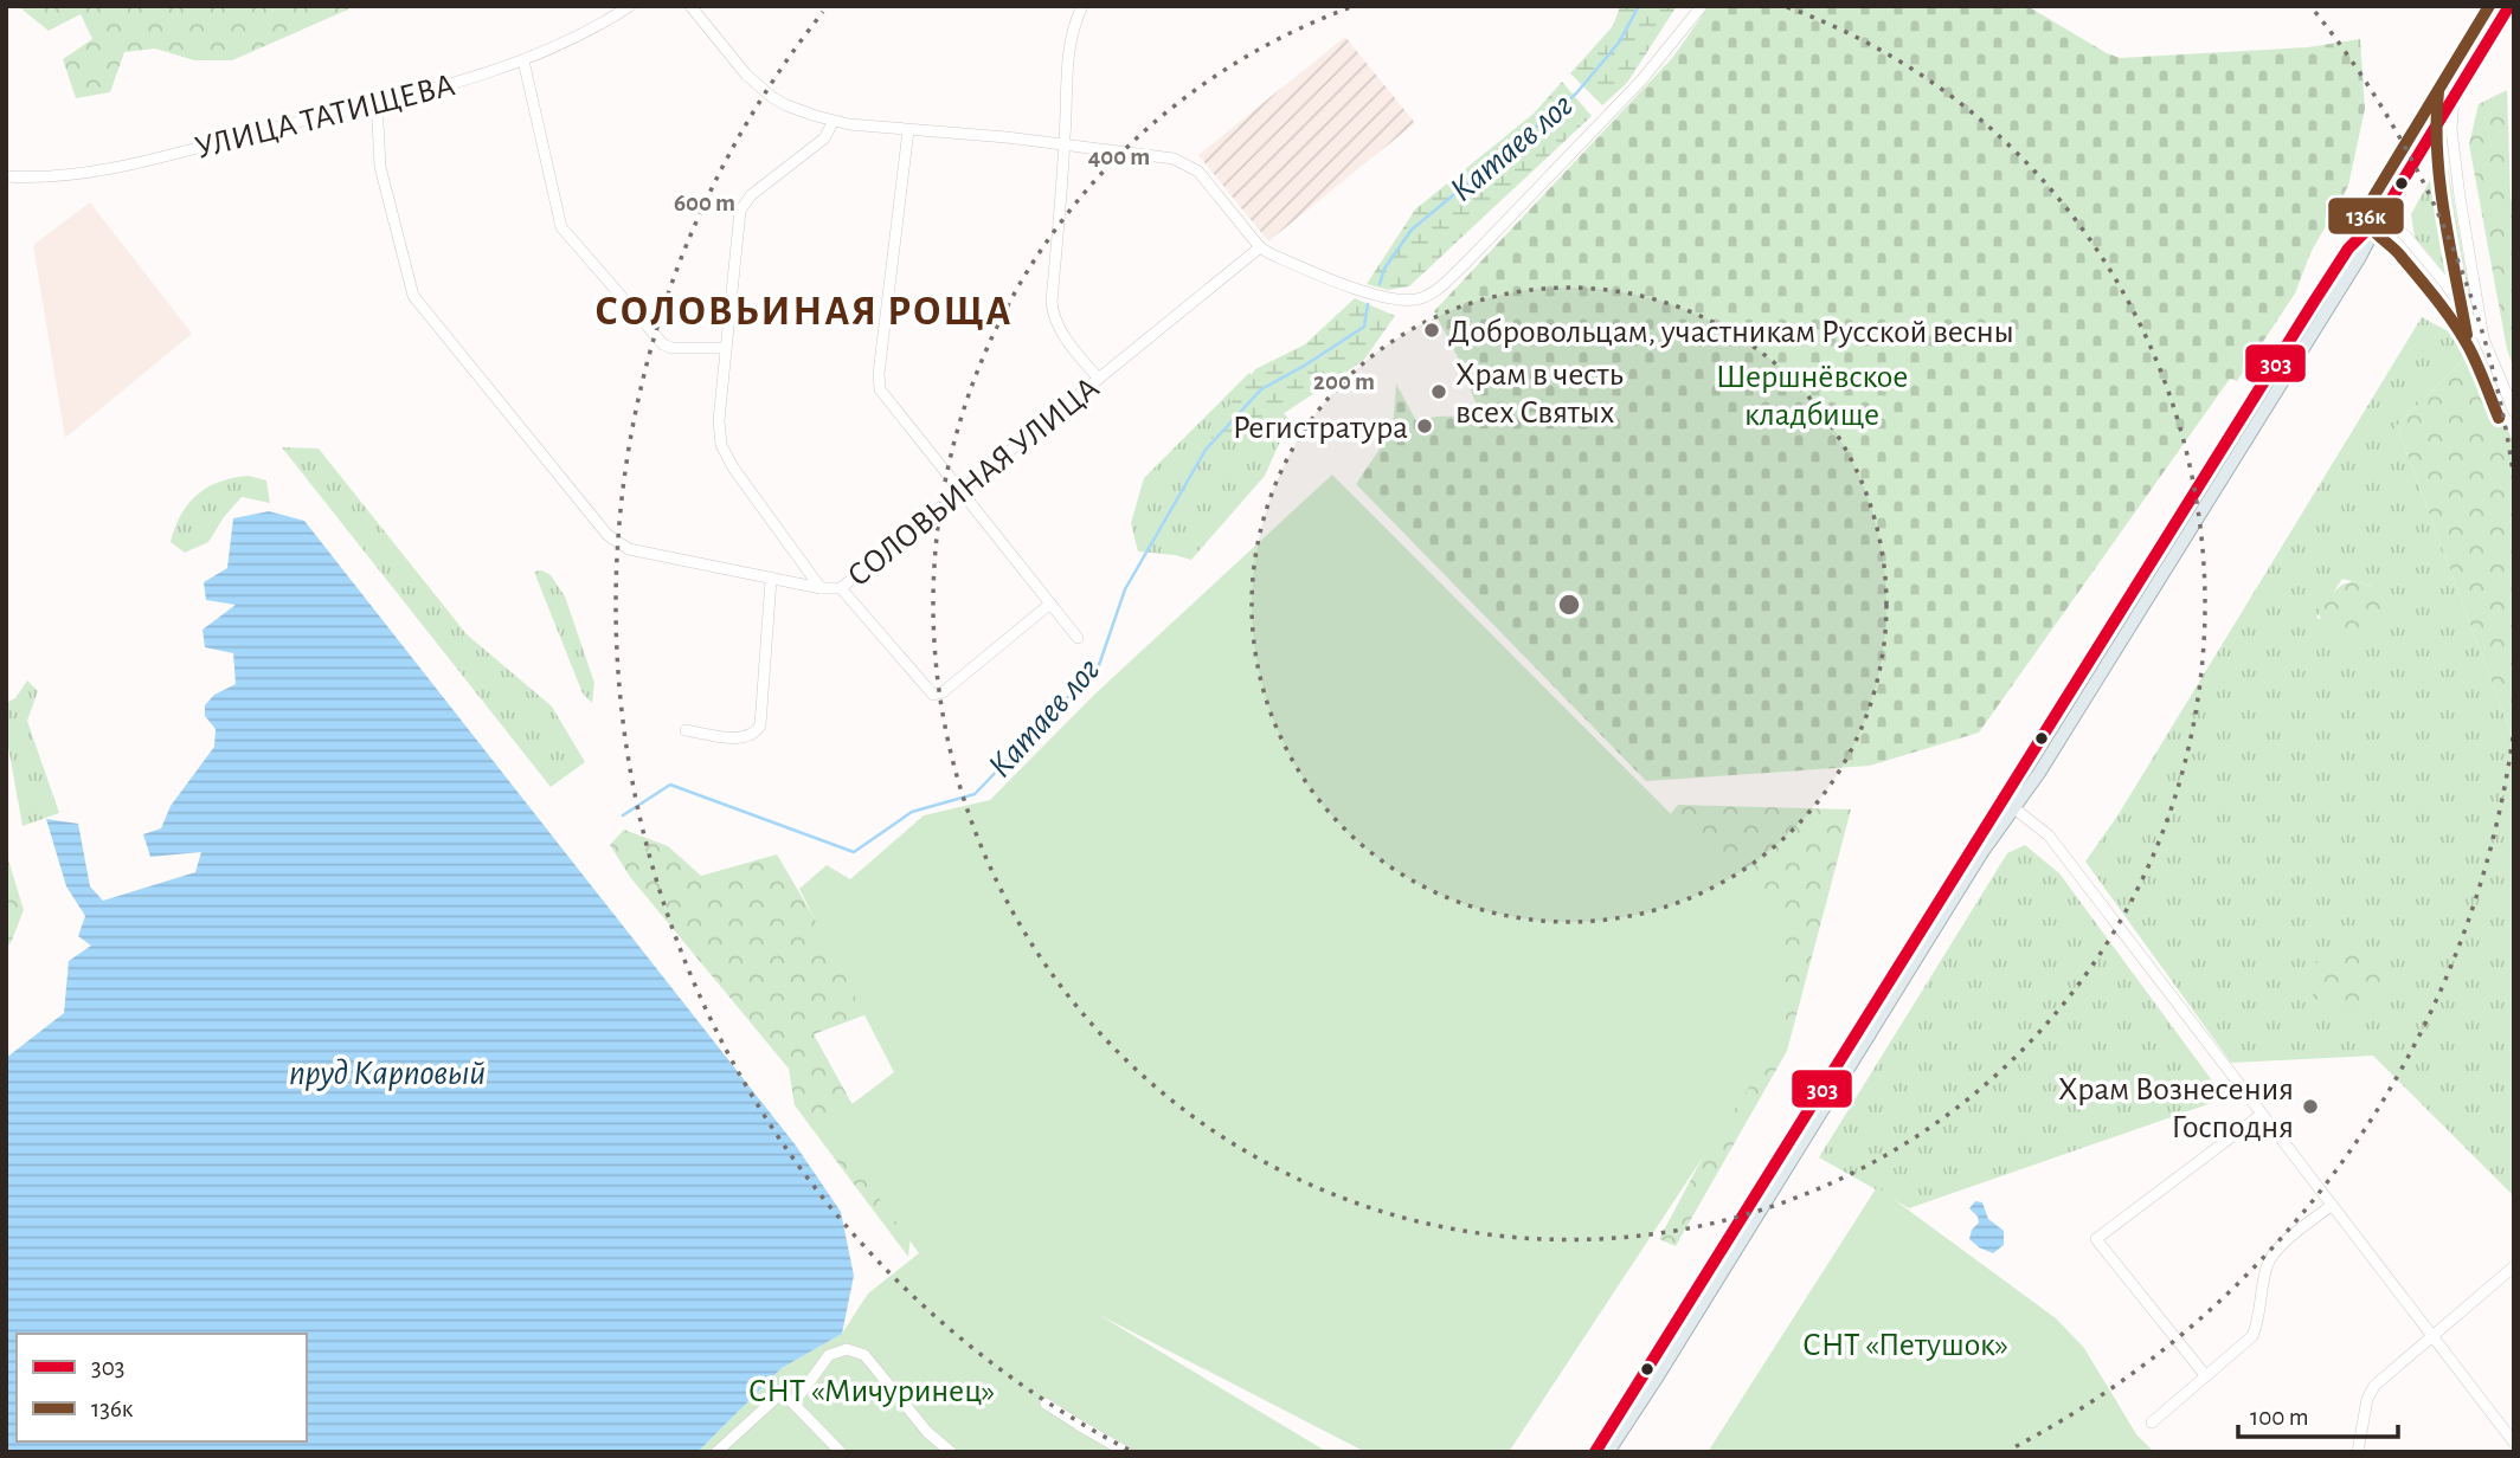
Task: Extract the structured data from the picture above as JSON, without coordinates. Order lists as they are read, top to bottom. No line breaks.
{"streets":{"street":["УЛИЦА ТАТИЩЕВА","СОЛОВЬИНАЯ УЛИЦА"]},"crossings":[["УЛИЦА ТАТИЩЕВА","СОЛОВЬИНАЯ УЛИЦА"]],"districts":["СОЛОВЬИНАЯ РОЩА"],"water":["Катаев лог","пруд Карповый"],"parks":["Шершнёвское кладбище","СНТ «Петушок»","СНТ «Мичуринец»"],"places":["Добровольцам, участникам Русской весны","Храм в честь всех Святых","Регистратура","Храм Вознесения Господня"],"lines":["transit line 303","transit line 136к"],"legend":["303","136к"],"scale_bar":"100 m","rings":["400 m","600 m","200 m"]}
